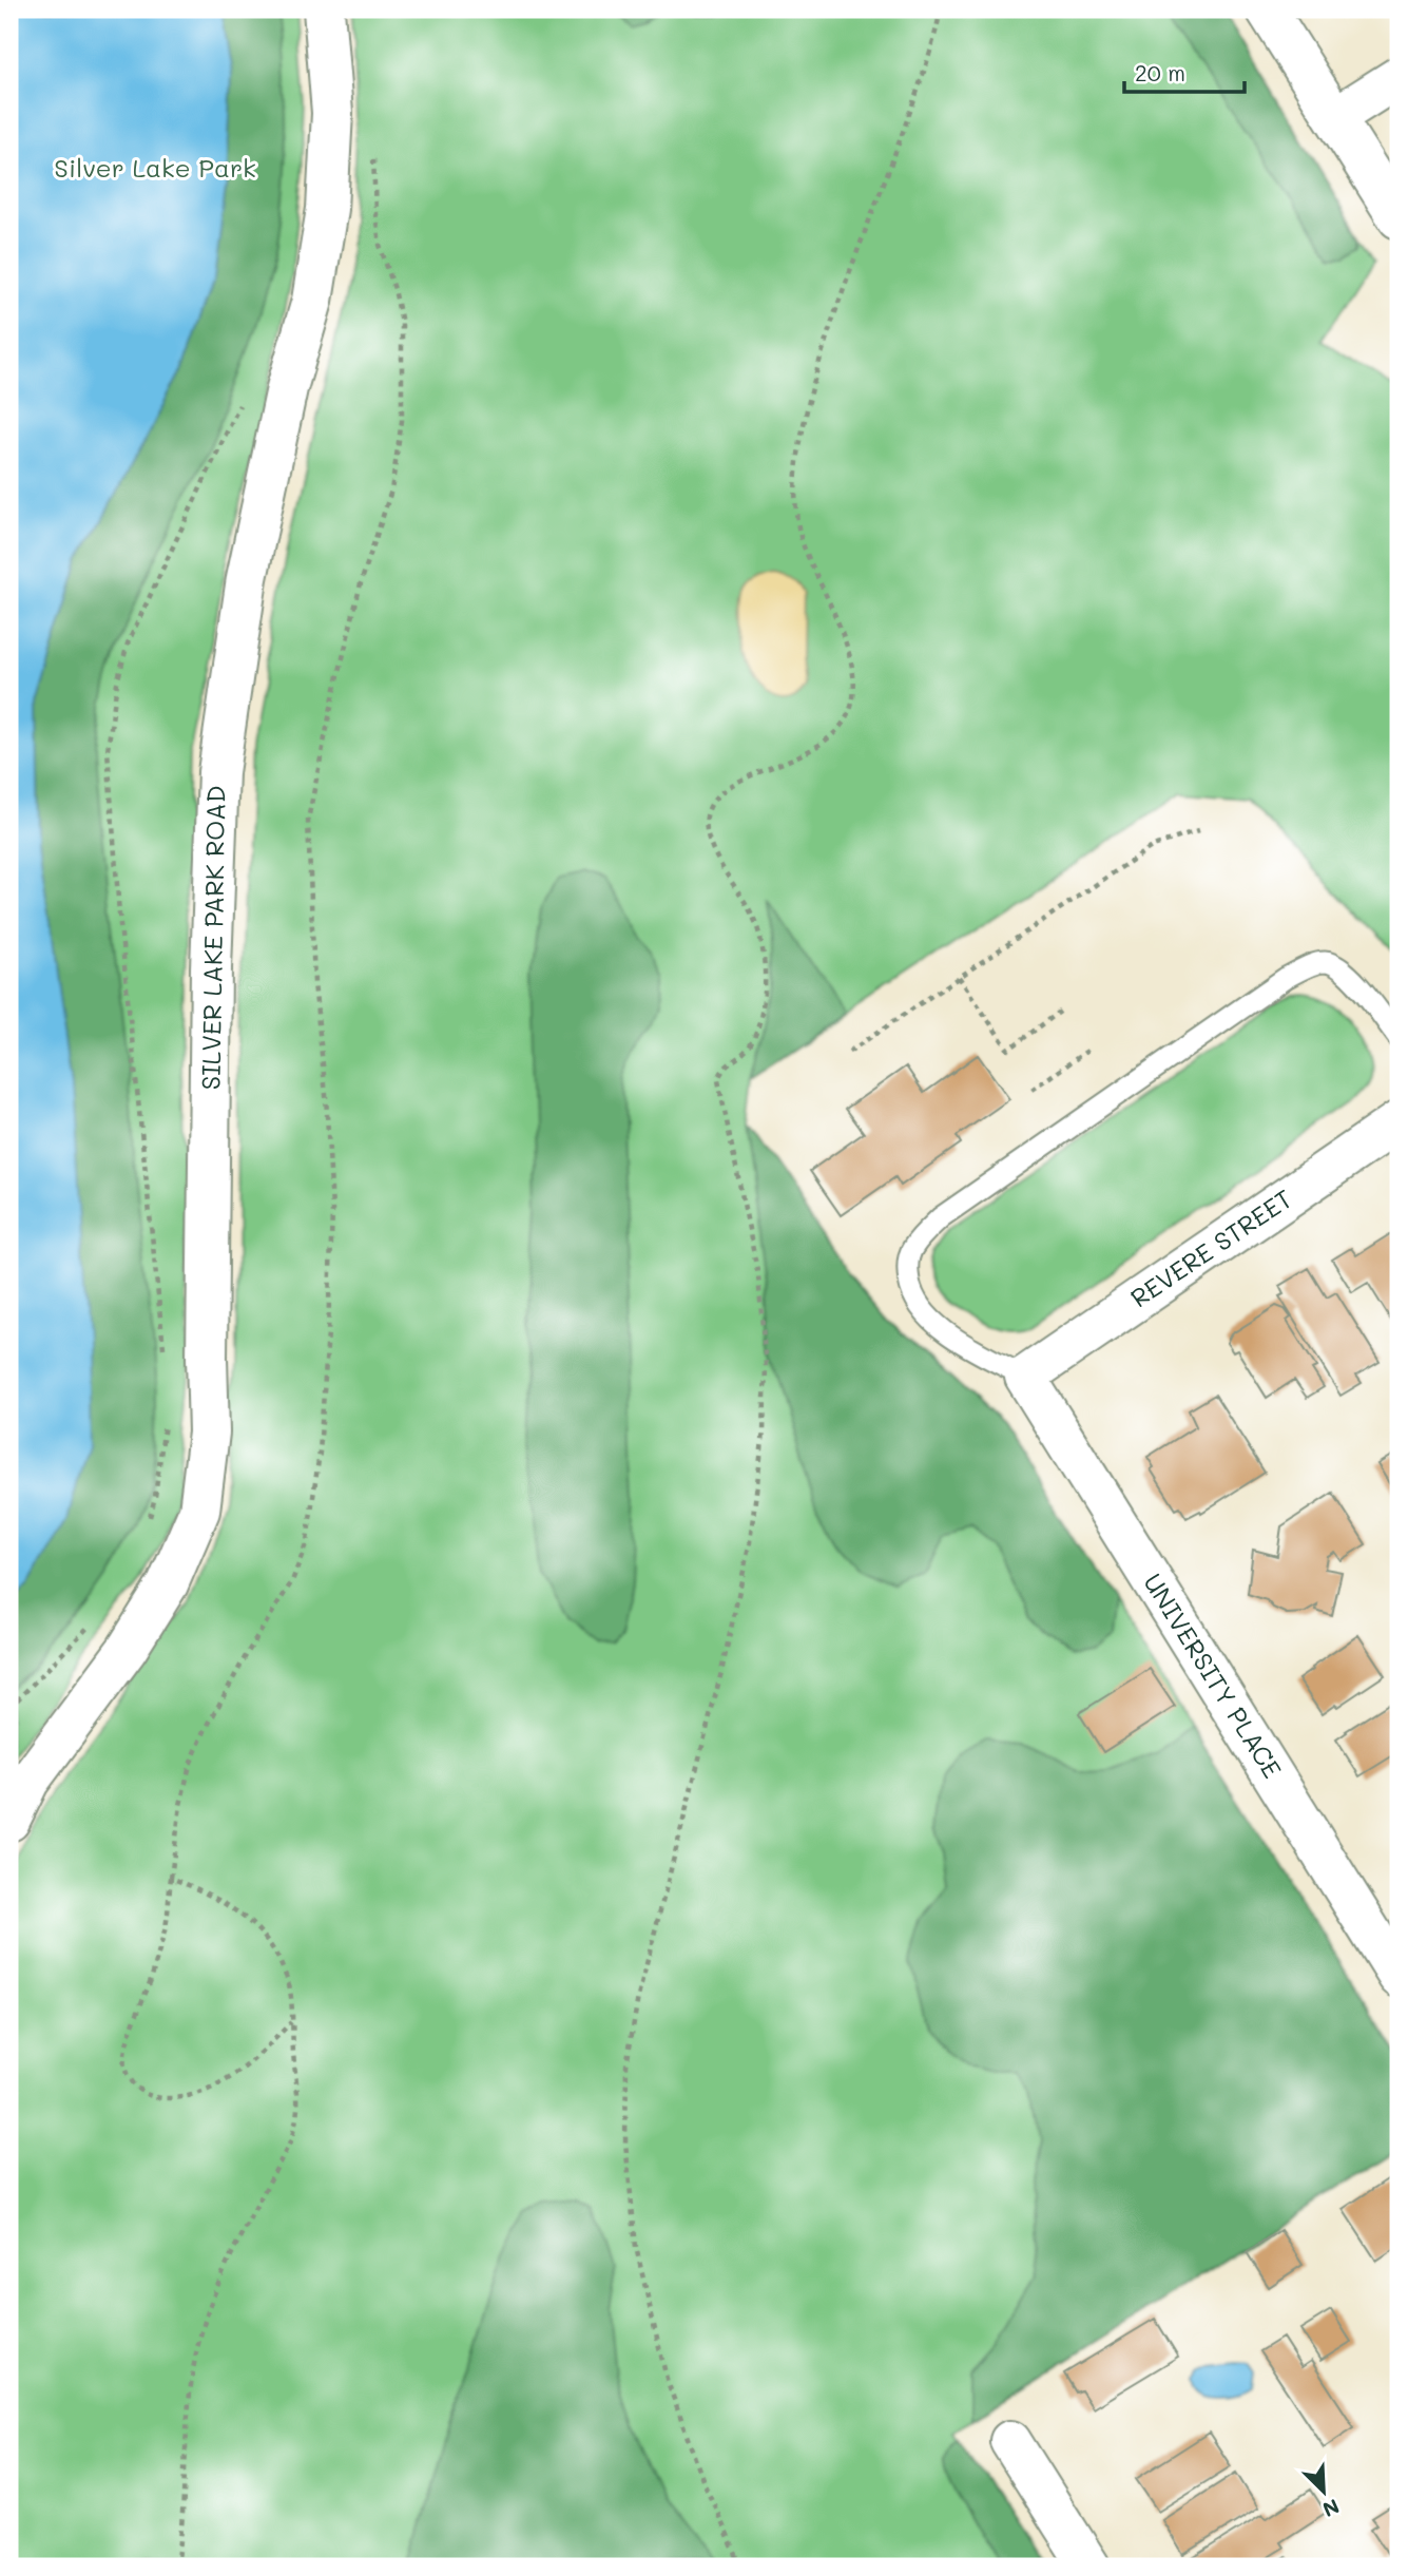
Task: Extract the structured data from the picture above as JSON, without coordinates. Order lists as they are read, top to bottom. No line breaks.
{"streets":{"street":["SILVER LAKE PARK ROAD","REVERE STREET","UNIVERSITY PLACE"]},"crossings":[["REVERE STREET","UNIVERSITY PLACE"]],"parks":["Silver Lake Park"],"scale_bar":"20 m","north":"bottom right"}
